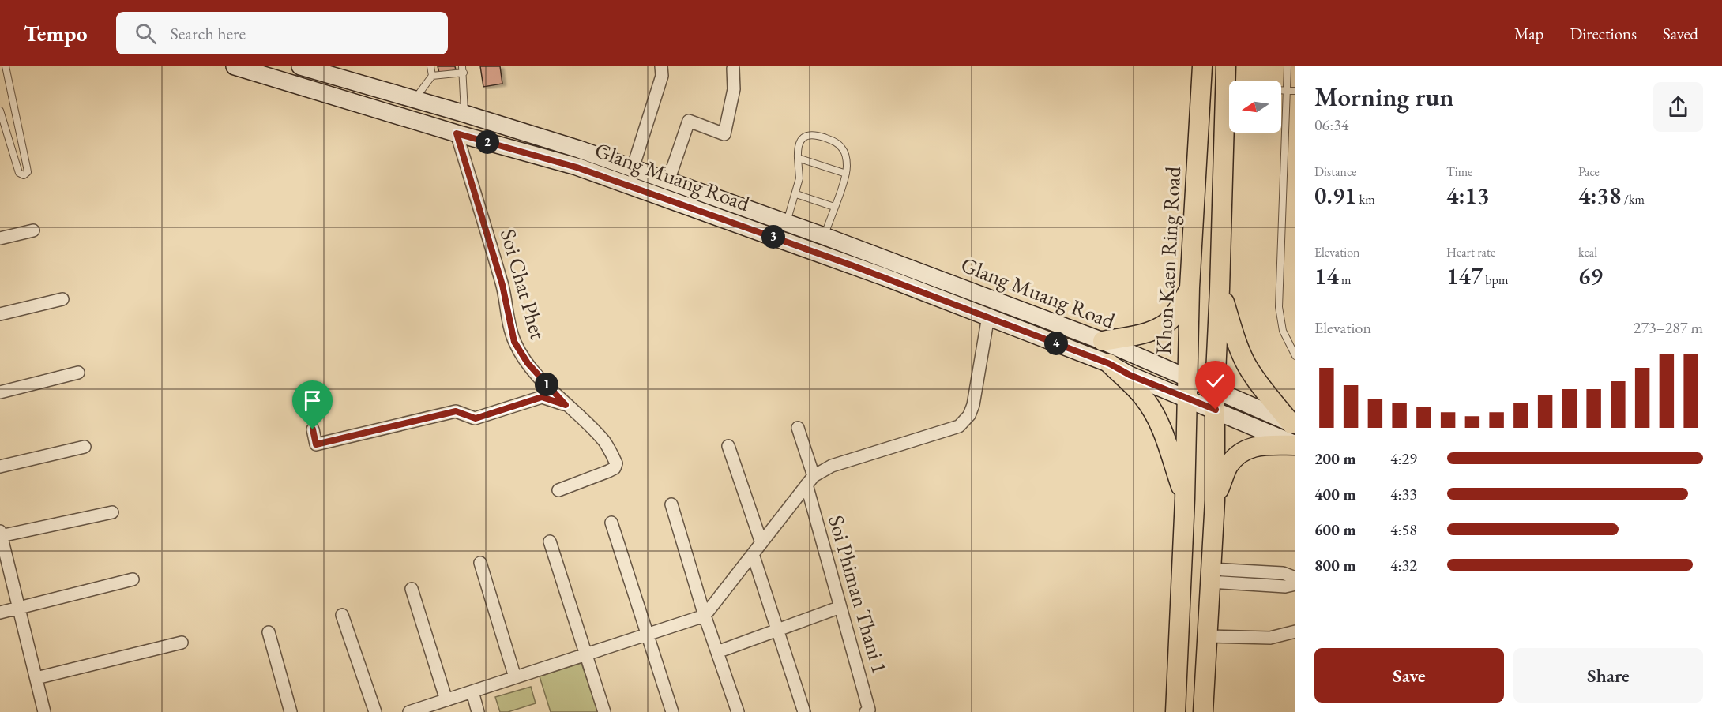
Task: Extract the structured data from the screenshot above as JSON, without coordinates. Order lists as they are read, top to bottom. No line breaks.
{"streets":{"highway":["Khon Kaen Ring Road"],"main road":["Glang Muang Road"],"street":["Soi Chat Phet","Soi Phiman Thani 1"]},"crossings":[["Glang Muang Road","Khon Kaen Ring Road"],["Glang Muang Road","Soi Chat Phet"]],"north":"left","page":{"header":"Tempo","search":"Search here","nav":["Map","Directions","Saved"],"heading":["Morning run","06:34"],"pins":["2","3","4","1"],"stats":[["Distance","0.91 km"],["Time","4:13"],["Pace","4:38 /km"],["Elevation","14 m"],["Heart rate","147 bpm"],["kcal","69"]],"chart":["Elevation","273–287 m"],"list":[{"name":"200 m","note":"4:29"},{"name":"400 m","note":"4:33"},{"name":"600 m","note":"4:58"},{"name":"800 m","note":"4:32"}],"buttons":["Save","Share"]}}
